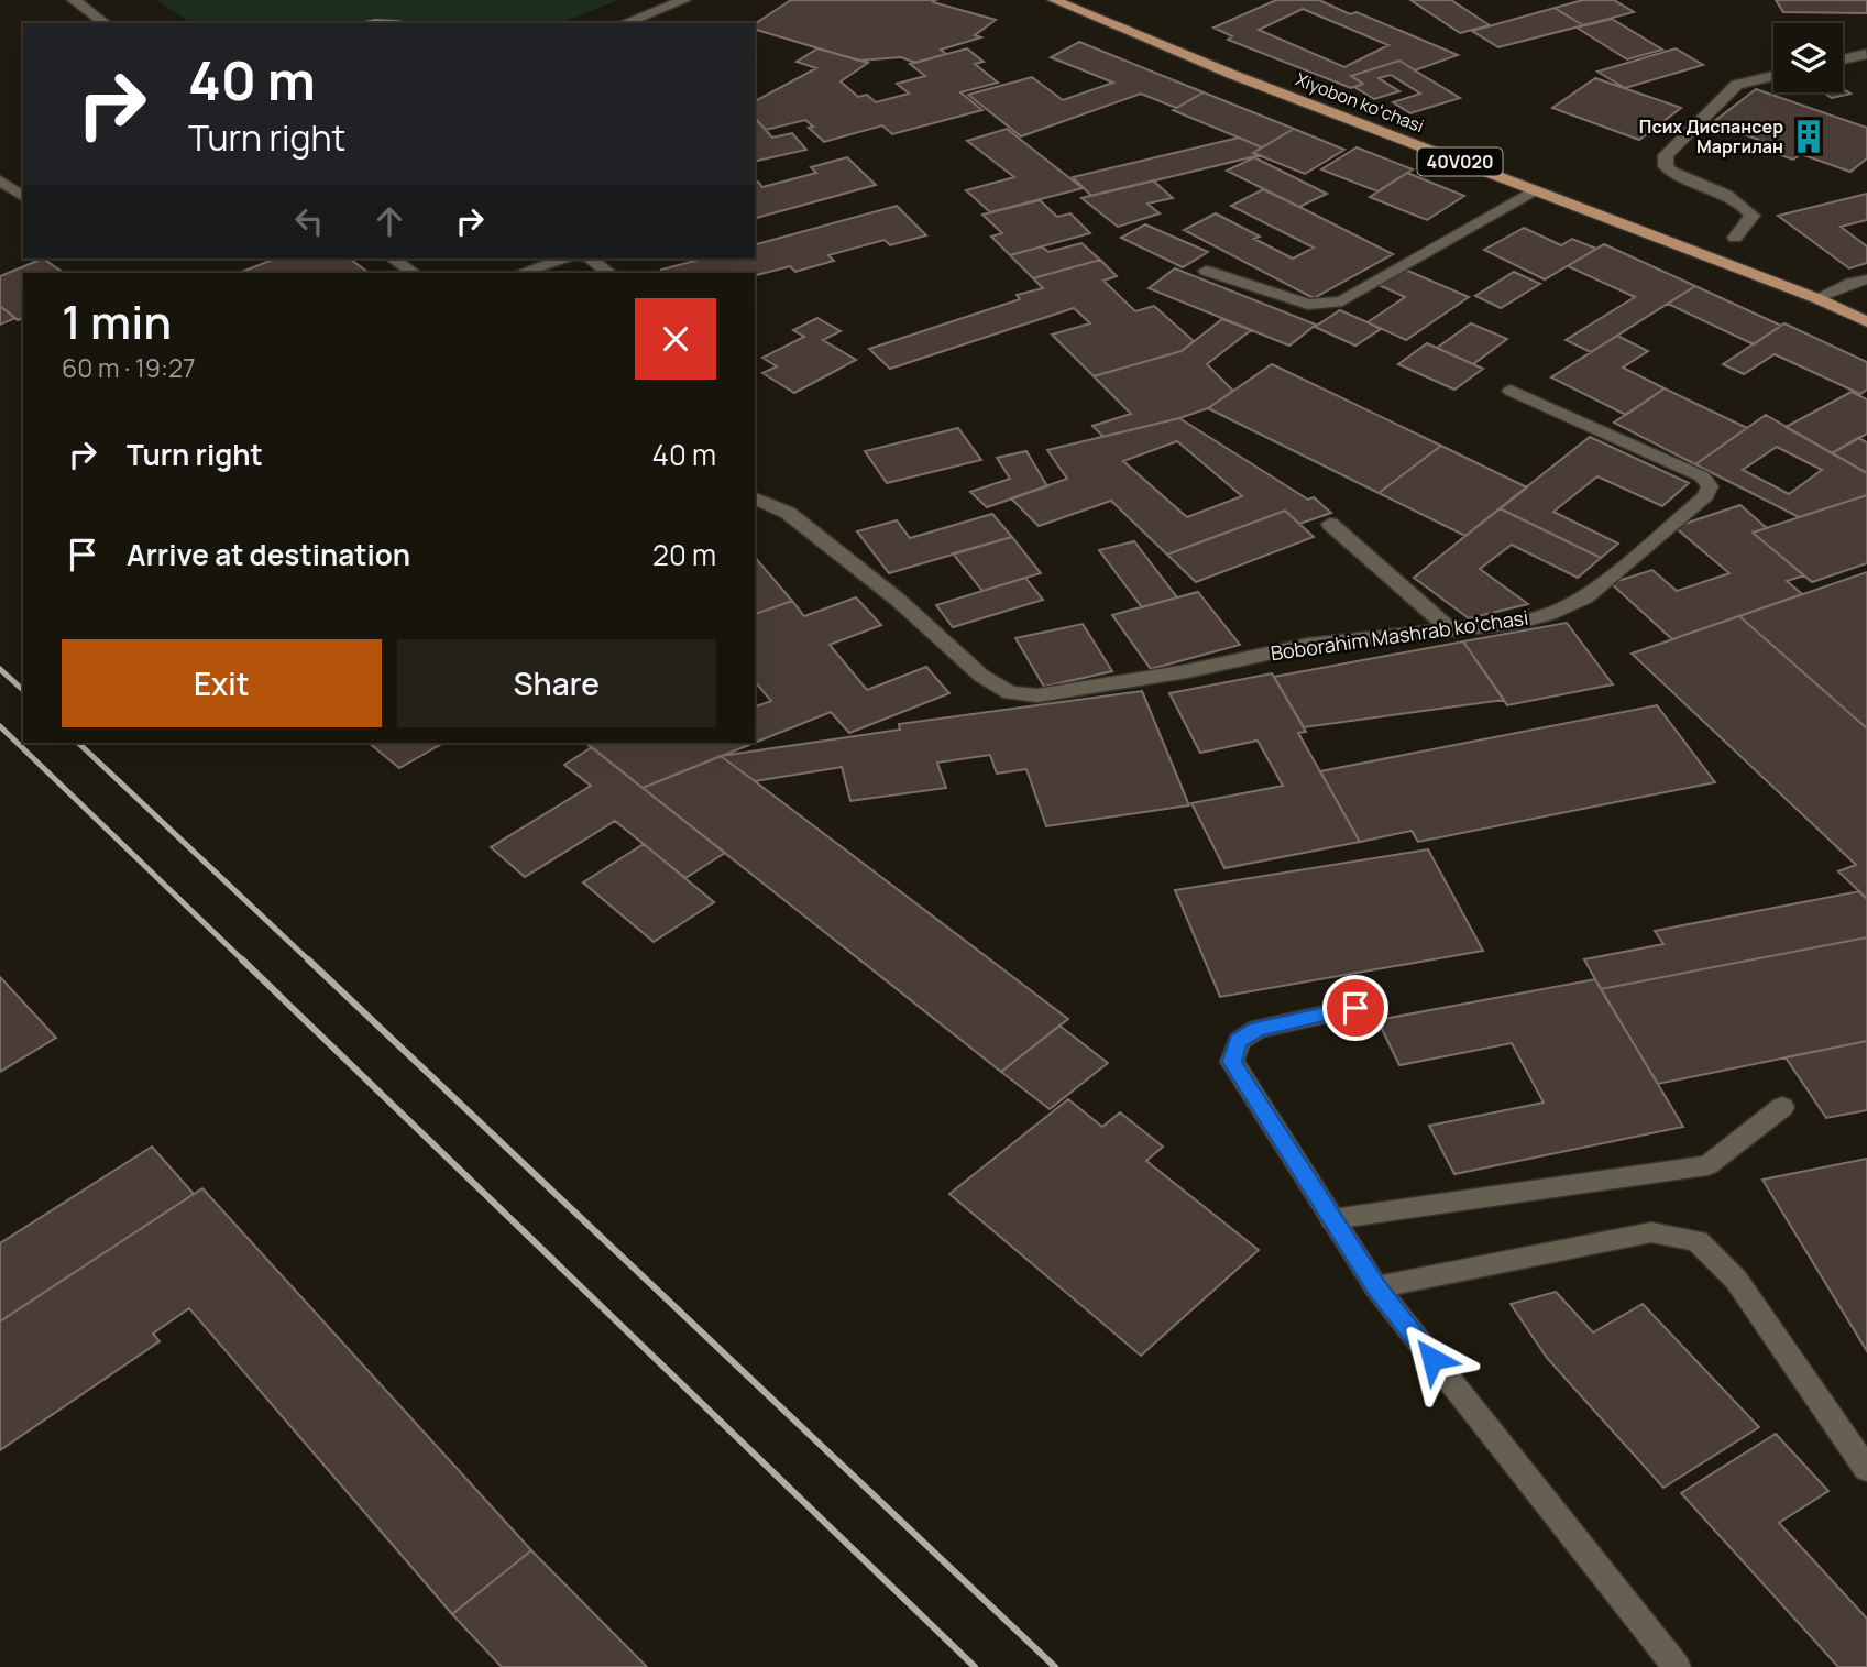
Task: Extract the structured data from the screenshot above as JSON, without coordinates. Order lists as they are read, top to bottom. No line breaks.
{"streets":{"main road":["Xiyobon koʻchasi","40V020"],"street":["Boborahim Mashrab koʻchasi"]},"places":{"building":["Псих Диспансер Маргилан"]},"page":{"turn":["40 m","Turn right"],"heading":["1 min","60 m · 19:27"],"list":[{"name":"Turn right","value":"40 m"},{"name":"Arrive at destination","value":"20 m"}],"buttons":["Exit","Share"]}}
